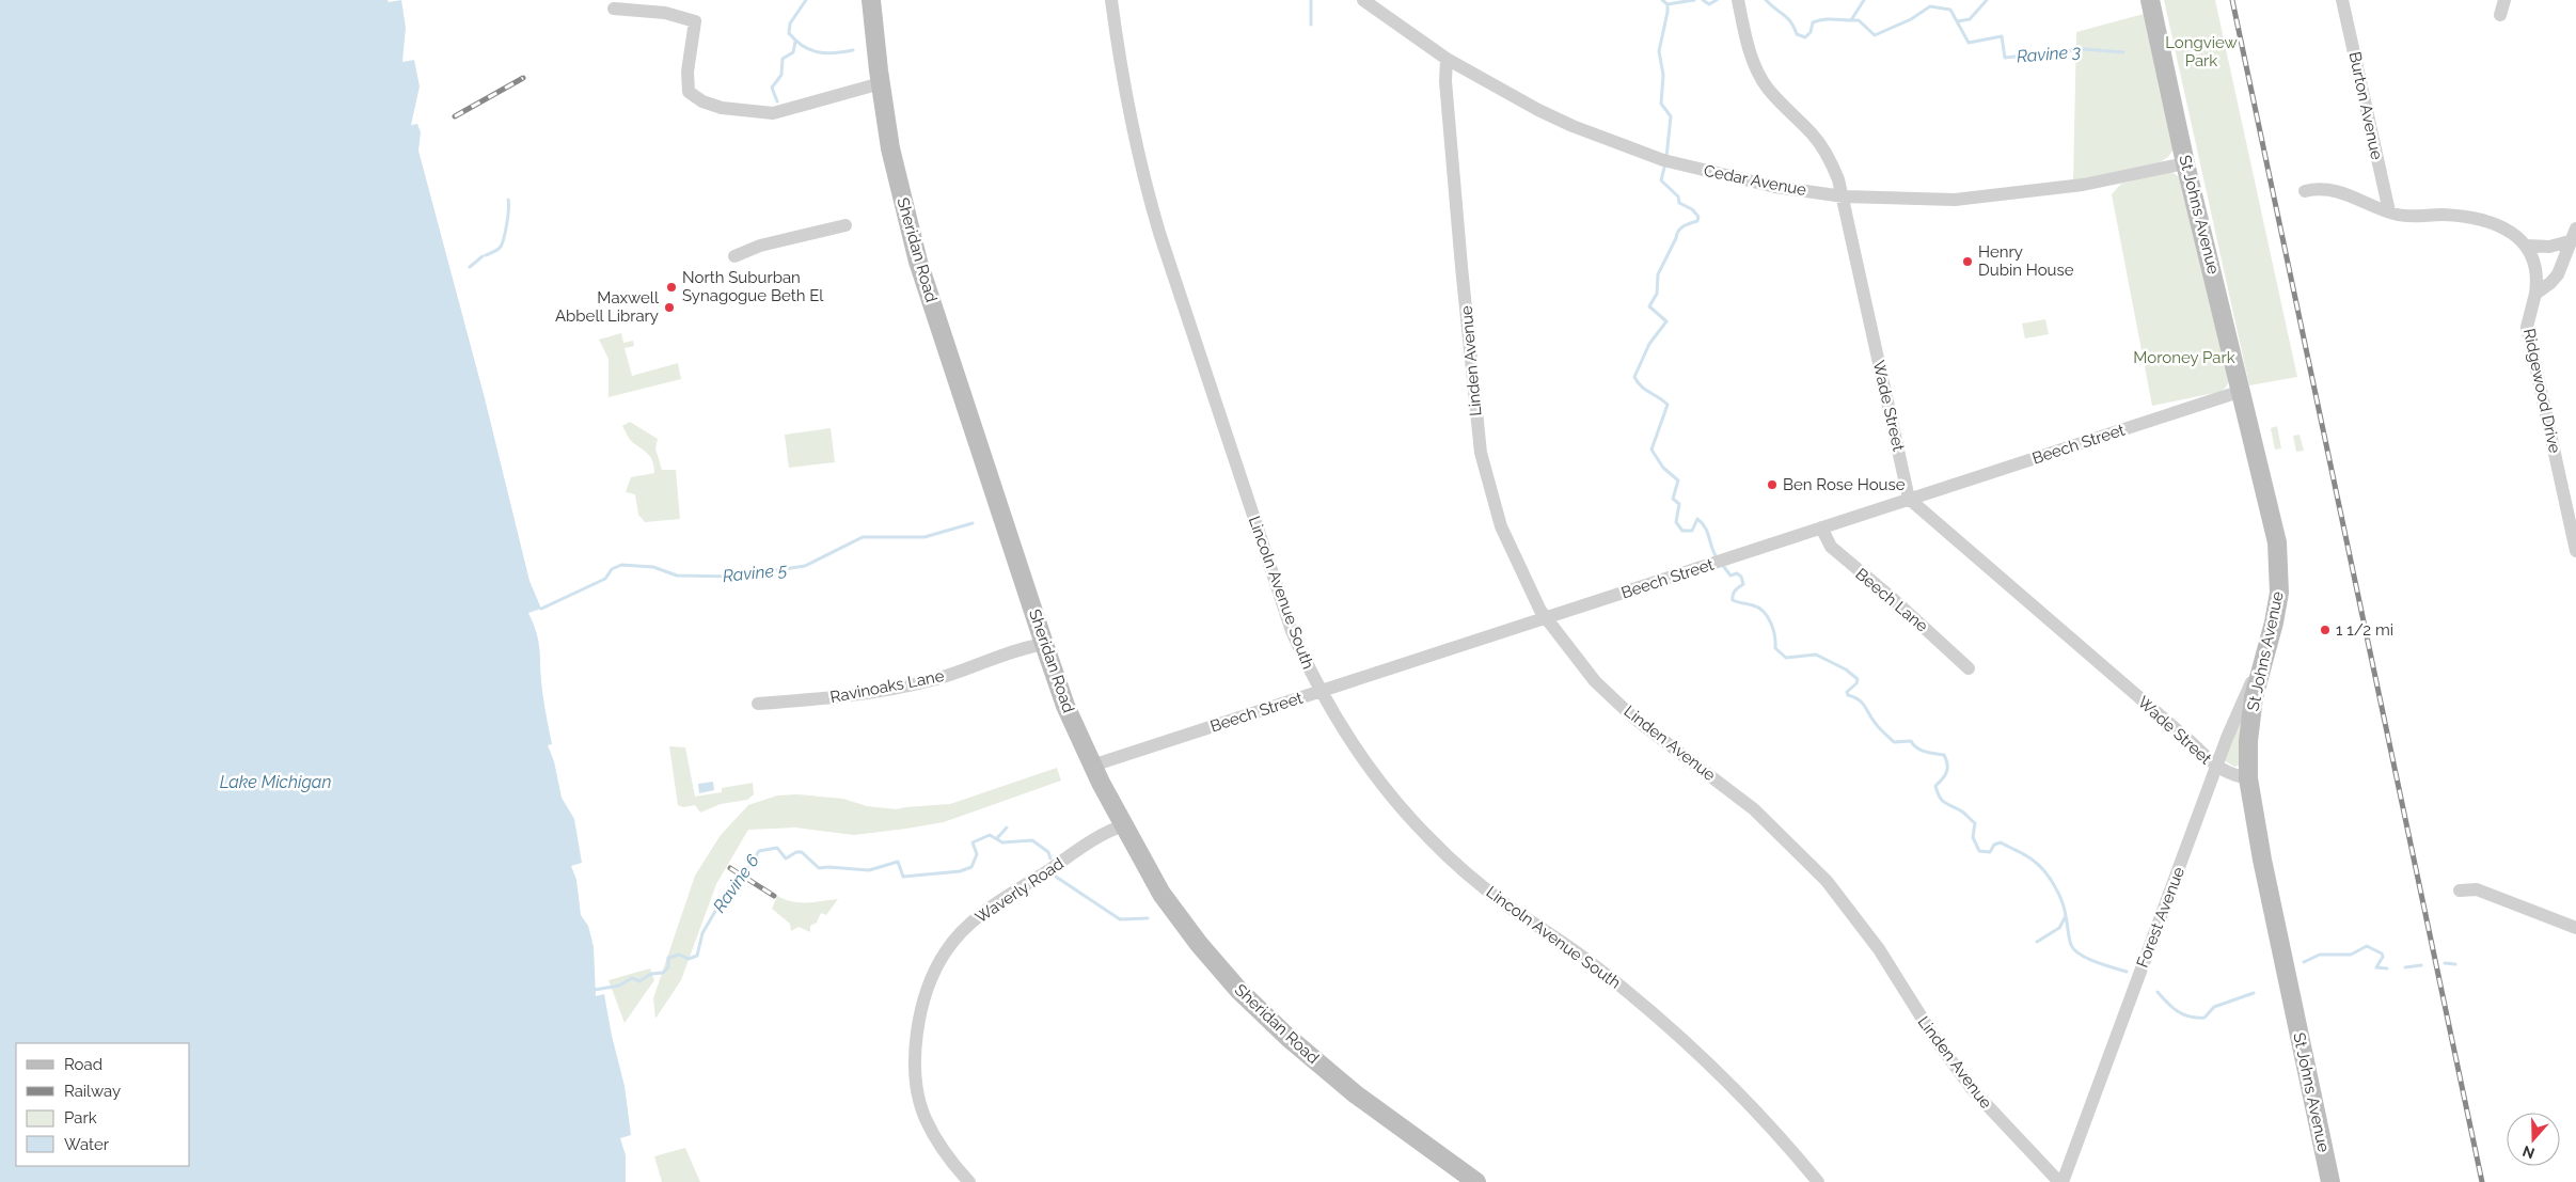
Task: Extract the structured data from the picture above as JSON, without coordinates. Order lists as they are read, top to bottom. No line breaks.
{"streets":{"street":["Burton Avenue","Cedar Avenue","St Johns Avenue","Sheridan Road","Linden Avenue","Ridgewood Drive","Wade Street","Beech Street","Lincoln Avenue South","Beech Lane","Ravinoaks Lane","Waverly Road","Forest Avenue"]},"crossings":[["Cedar Avenue","St Johns Avenue"],["Cedar Avenue","Linden Avenue"],["Cedar Avenue","Wade Street"],["St Johns Avenue","Wade Street"],["St Johns Avenue","Beech Street"],["St Johns Avenue","Forest Avenue"],["Sheridan Road","Beech Street"],["Sheridan Road","Ravinoaks Lane"],["Sheridan Road","Waverly Road"],["Linden Avenue","Beech Street"],["Linden Avenue","Forest Avenue"],["Wade Street","Beech Street"],["Wade Street","Forest Avenue"],["Beech Street","Lincoln Avenue South"],["Beech Street","Beech Lane"]],"water":["Ravine 3","Ravine 5","Lake Michigan","Ravine 6"],"parks":["Longview Park","Moroney Park"],"places":["Henry Dubin House","North Suburban Synagogue Beth El","Maxwell Abbell Library","Ben Rose House","1 1/2 mi"],"legend":["Road","Railway","Park","Water"],"north":"bottom"}
